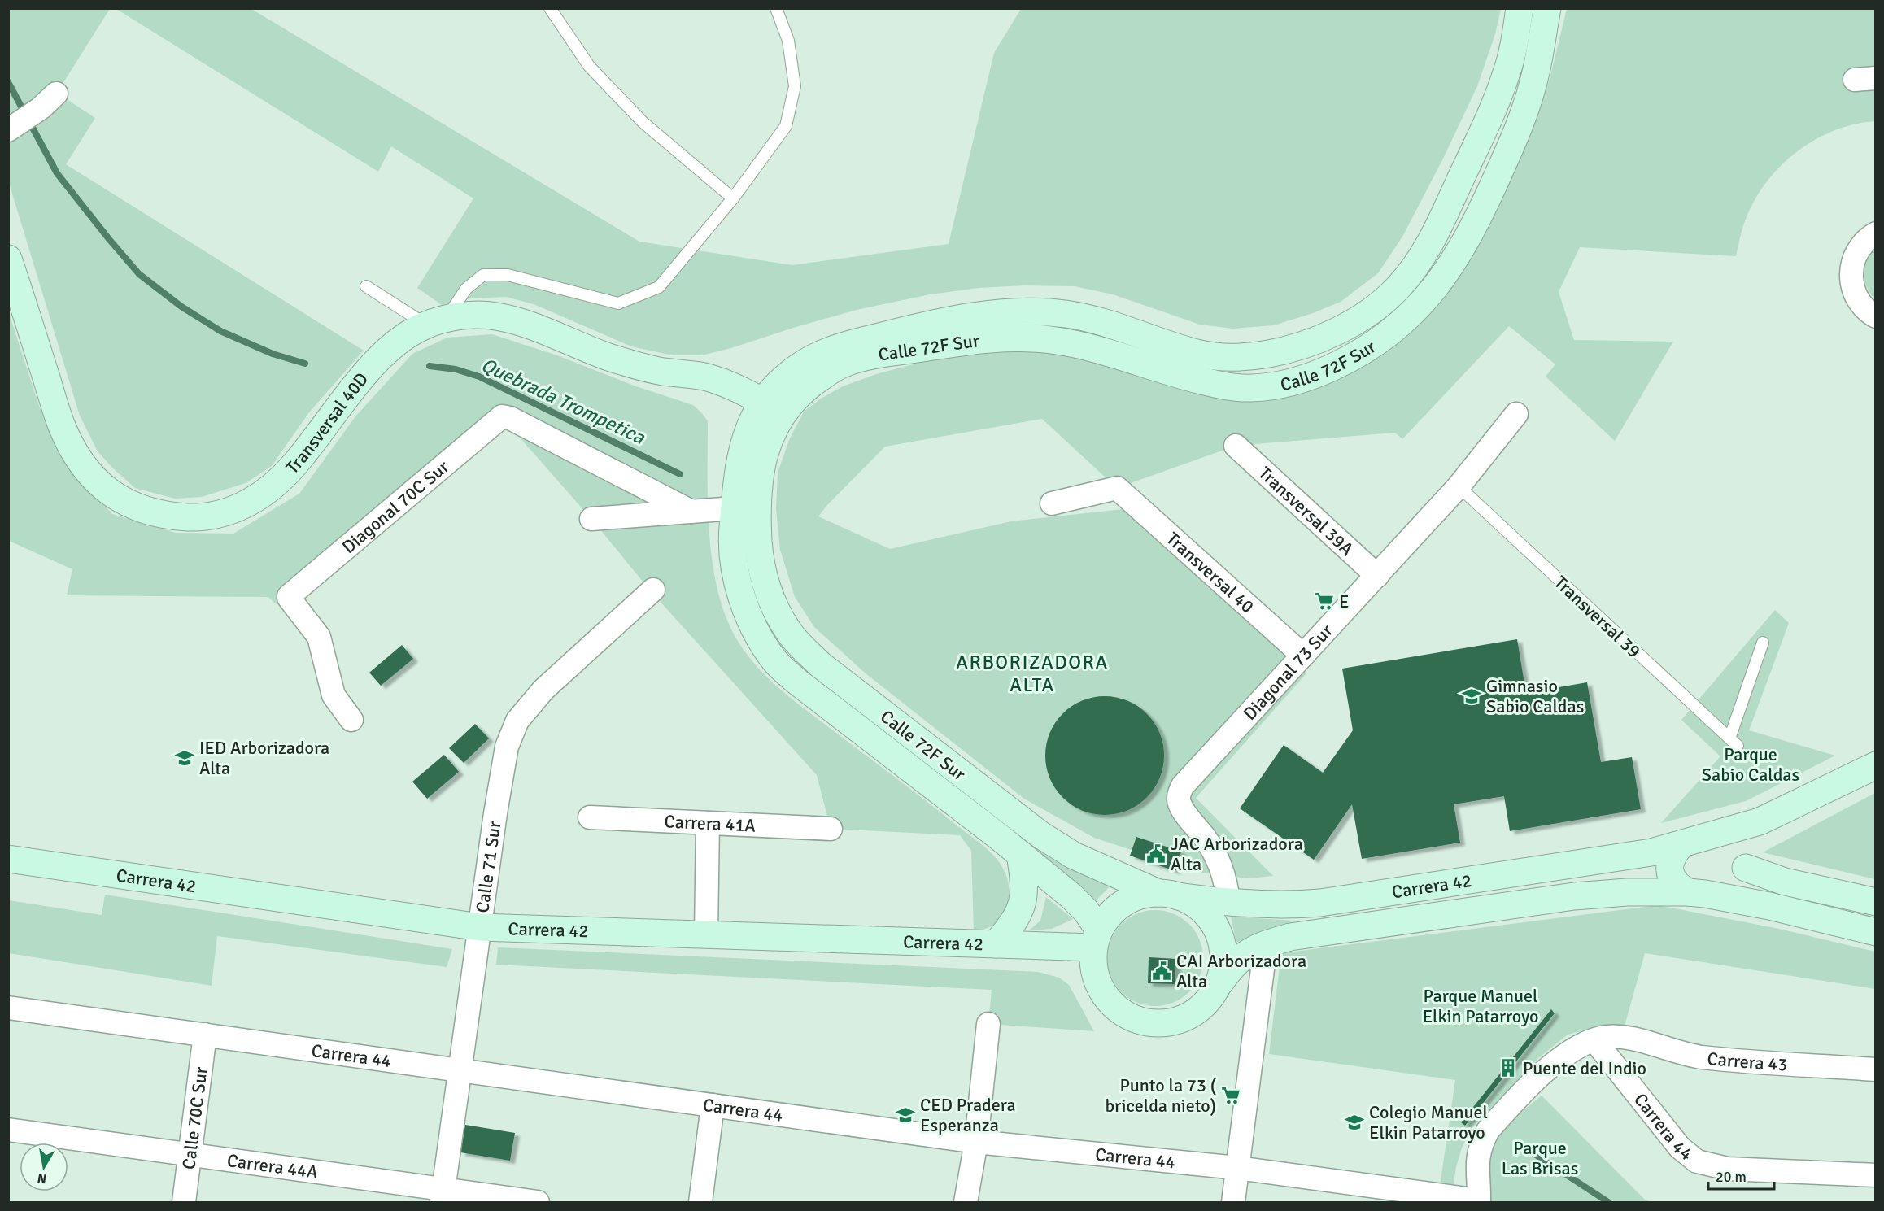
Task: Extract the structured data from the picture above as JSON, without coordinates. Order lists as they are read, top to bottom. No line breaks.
{"streets":{"street":["Calle 72F Sur","Transversal 40D","Diagonal 70C Sur","Transversal 39A","Transversal 40","Diagonal 73 Sur","Carrera 41A","Calle 71 Sur","Carrera 42","Carrera 44","Carrera 43","Calle 70C Sur","Carrera 44A"],"lane":["Transversal 39"]},"crossings":[["Calle 72F Sur","Transversal 40D"],["Calle 72F Sur","Carrera 42"],["Transversal 39A","Diagonal 73 Sur"],["Transversal 40","Diagonal 73 Sur"],["Transversal 39","Diagonal 73 Sur"],["Diagonal 73 Sur","Carrera 42"],["Calle 71 Sur","Carrera 42"],["Calle 71 Sur","Carrera 44"],["Calle 71 Sur","Carrera 44A"],["Carrera 44","Carrera 43"],["Carrera 44","Calle 70C Sur"],["Calle 70C Sur","Carrera 44A"]],"districts":["ARBORIZADORA ALTA"],"water":["Quebrada Trompetica"],"parks":["Parque Sabio Caldas","Parque Manuel Elkin Patarroyo","Parque Las Brisas"],"places":{"supermarket":["E","Punto la 73 ( bricelda nieto)"],"school or university":["Gimnasio Sabio Caldas","IED Arborizadora Alta","CED Pradera Esperanza","Colegio Manuel Elkin Patarroyo"],"public building":["JAC Arborizadora Alta","CAI Arborizadora Alta"],"building":["Puente del Indio"]},"scale_bar":"20 m","north":"bottom"}
